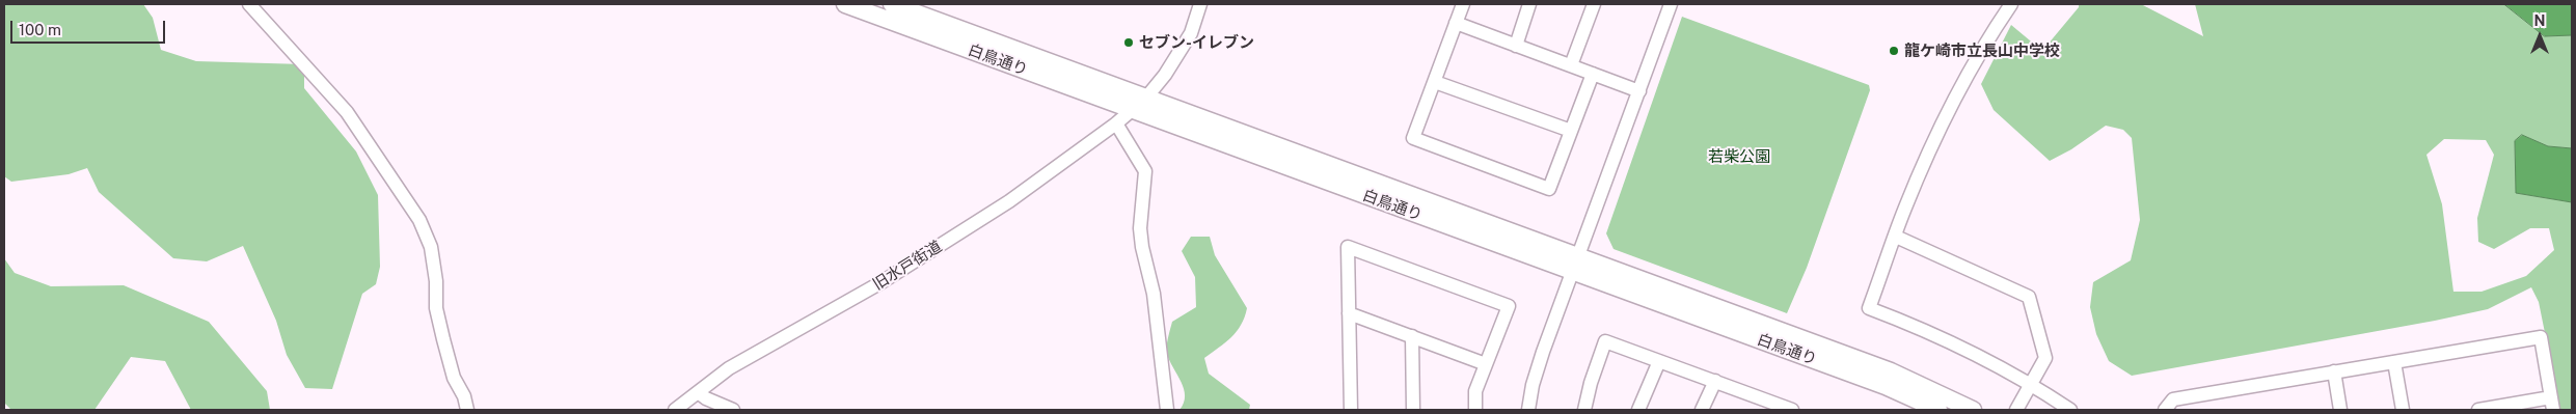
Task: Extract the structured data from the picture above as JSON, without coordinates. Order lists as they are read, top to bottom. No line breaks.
{"streets":{"main road":["白鳥通り"],"street":["旧水戸街道"]},"crossings":[["白鳥通り","旧水戸街道"]],"parks":["若柴公園"],"places":["セブン-イレブン","龍ケ崎市立長山中学校"],"scale_bar":"100 m","north":"top"}
